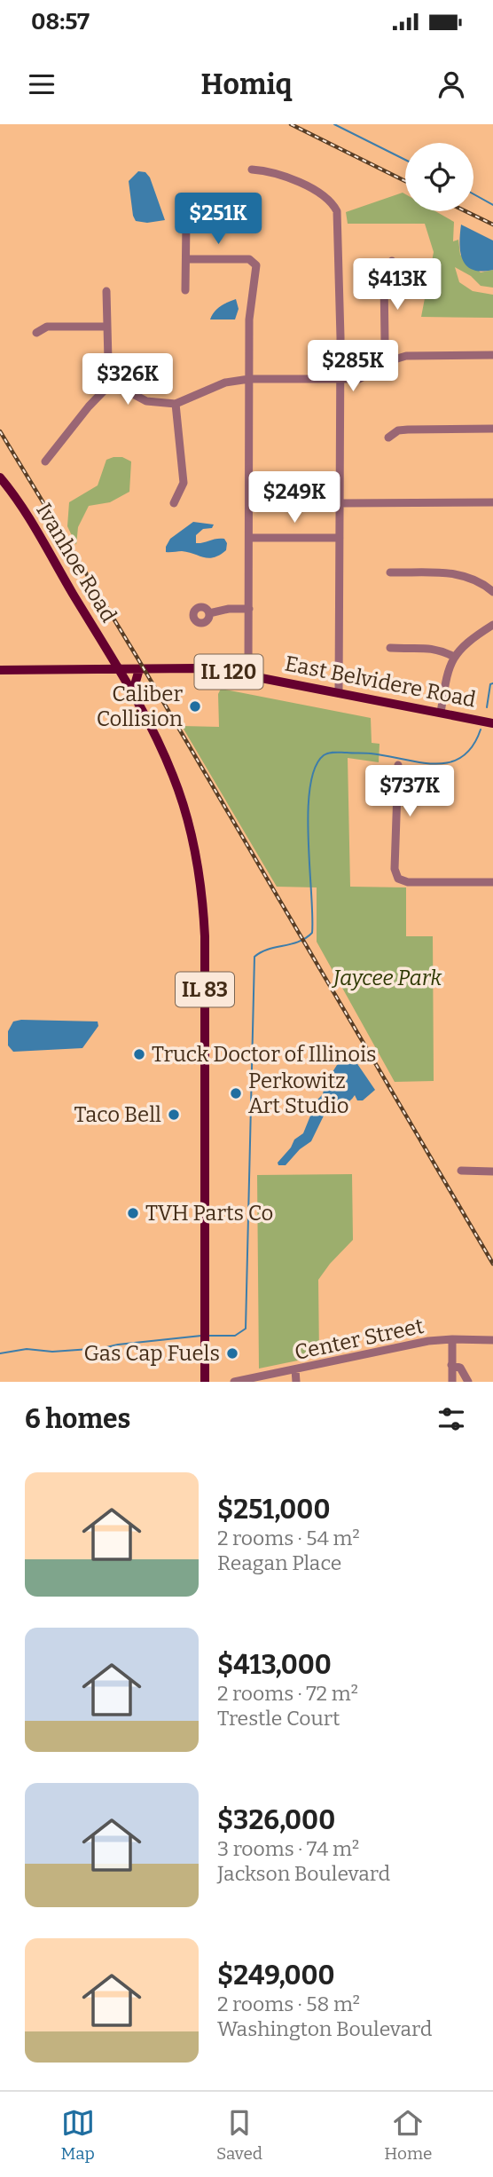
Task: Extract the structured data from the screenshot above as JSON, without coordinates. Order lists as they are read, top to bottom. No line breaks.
{"streets":{"main road":["Ivanhoe Road","IL 120","East Belvidere Road","IL 83"],"street":["Center Street"]},"crossings":[["Ivanhoe Road","East Belvidere Road"],["Ivanhoe Road","IL 83"],["East Belvidere Road","IL 83"]],"parks":["Jaycee Park"],"places":["Caliber Collision","Truck Doctor of Illinois","Perkowitz Art Studio","Taco Bell","TVH Parts Co","Gas Cap Fuels"],"page":{"status":"08:57","header":"Homiq","price":["$251K","$413K","$285K","$326K","$249K","$737K"],"heading":"6 homes","list":[{"name":"$251,000","note":"2 rooms · 54 m² · Reagan Place"},{"name":"$413,000","note":"2 rooms · 72 m² · Trestle Court"},{"name":"$326,000","note":"3 rooms · 74 m² · Jackson Boulevard"},{"name":"$249,000","note":"2 rooms · 58 m² · Washington Boulevard"}],"tabs":["Map","Saved","Home"]}}
